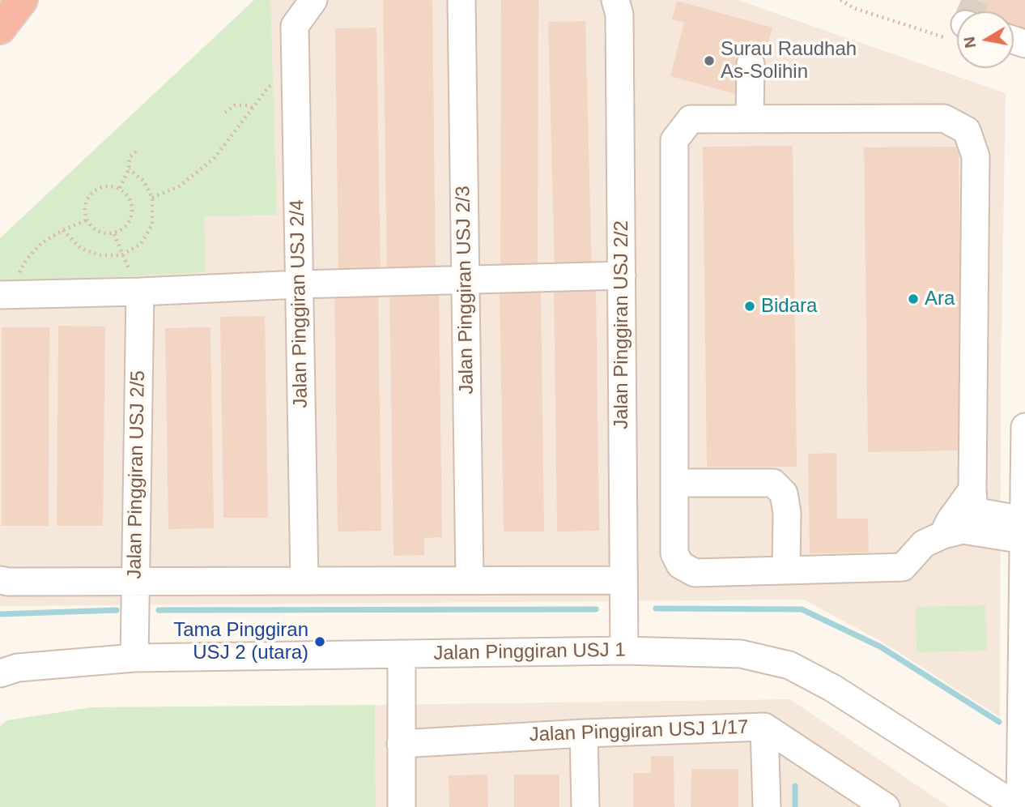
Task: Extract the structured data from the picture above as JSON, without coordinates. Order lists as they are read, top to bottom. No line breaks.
{"streets":{"street":["Jalan Pinggiran USJ 2/3","Jalan Pinggiran USJ 2/4","Jalan Pinggiran USJ 2/2","Jalan Pinggiran USJ 2/5","Jalan Pinggiran USJ 1","Jalan Pinggiran USJ 1/17"]},"crossings":[["Jalan Pinggiran USJ 2/2","Jalan Pinggiran USJ 1"],["Jalan Pinggiran USJ 2/5","Jalan Pinggiran USJ 1"]],"places":["Surau Raudhah As-Solihin","Ara","Bidara","Tama Pinggiran USJ 2 (utara)"],"north":"left"}
